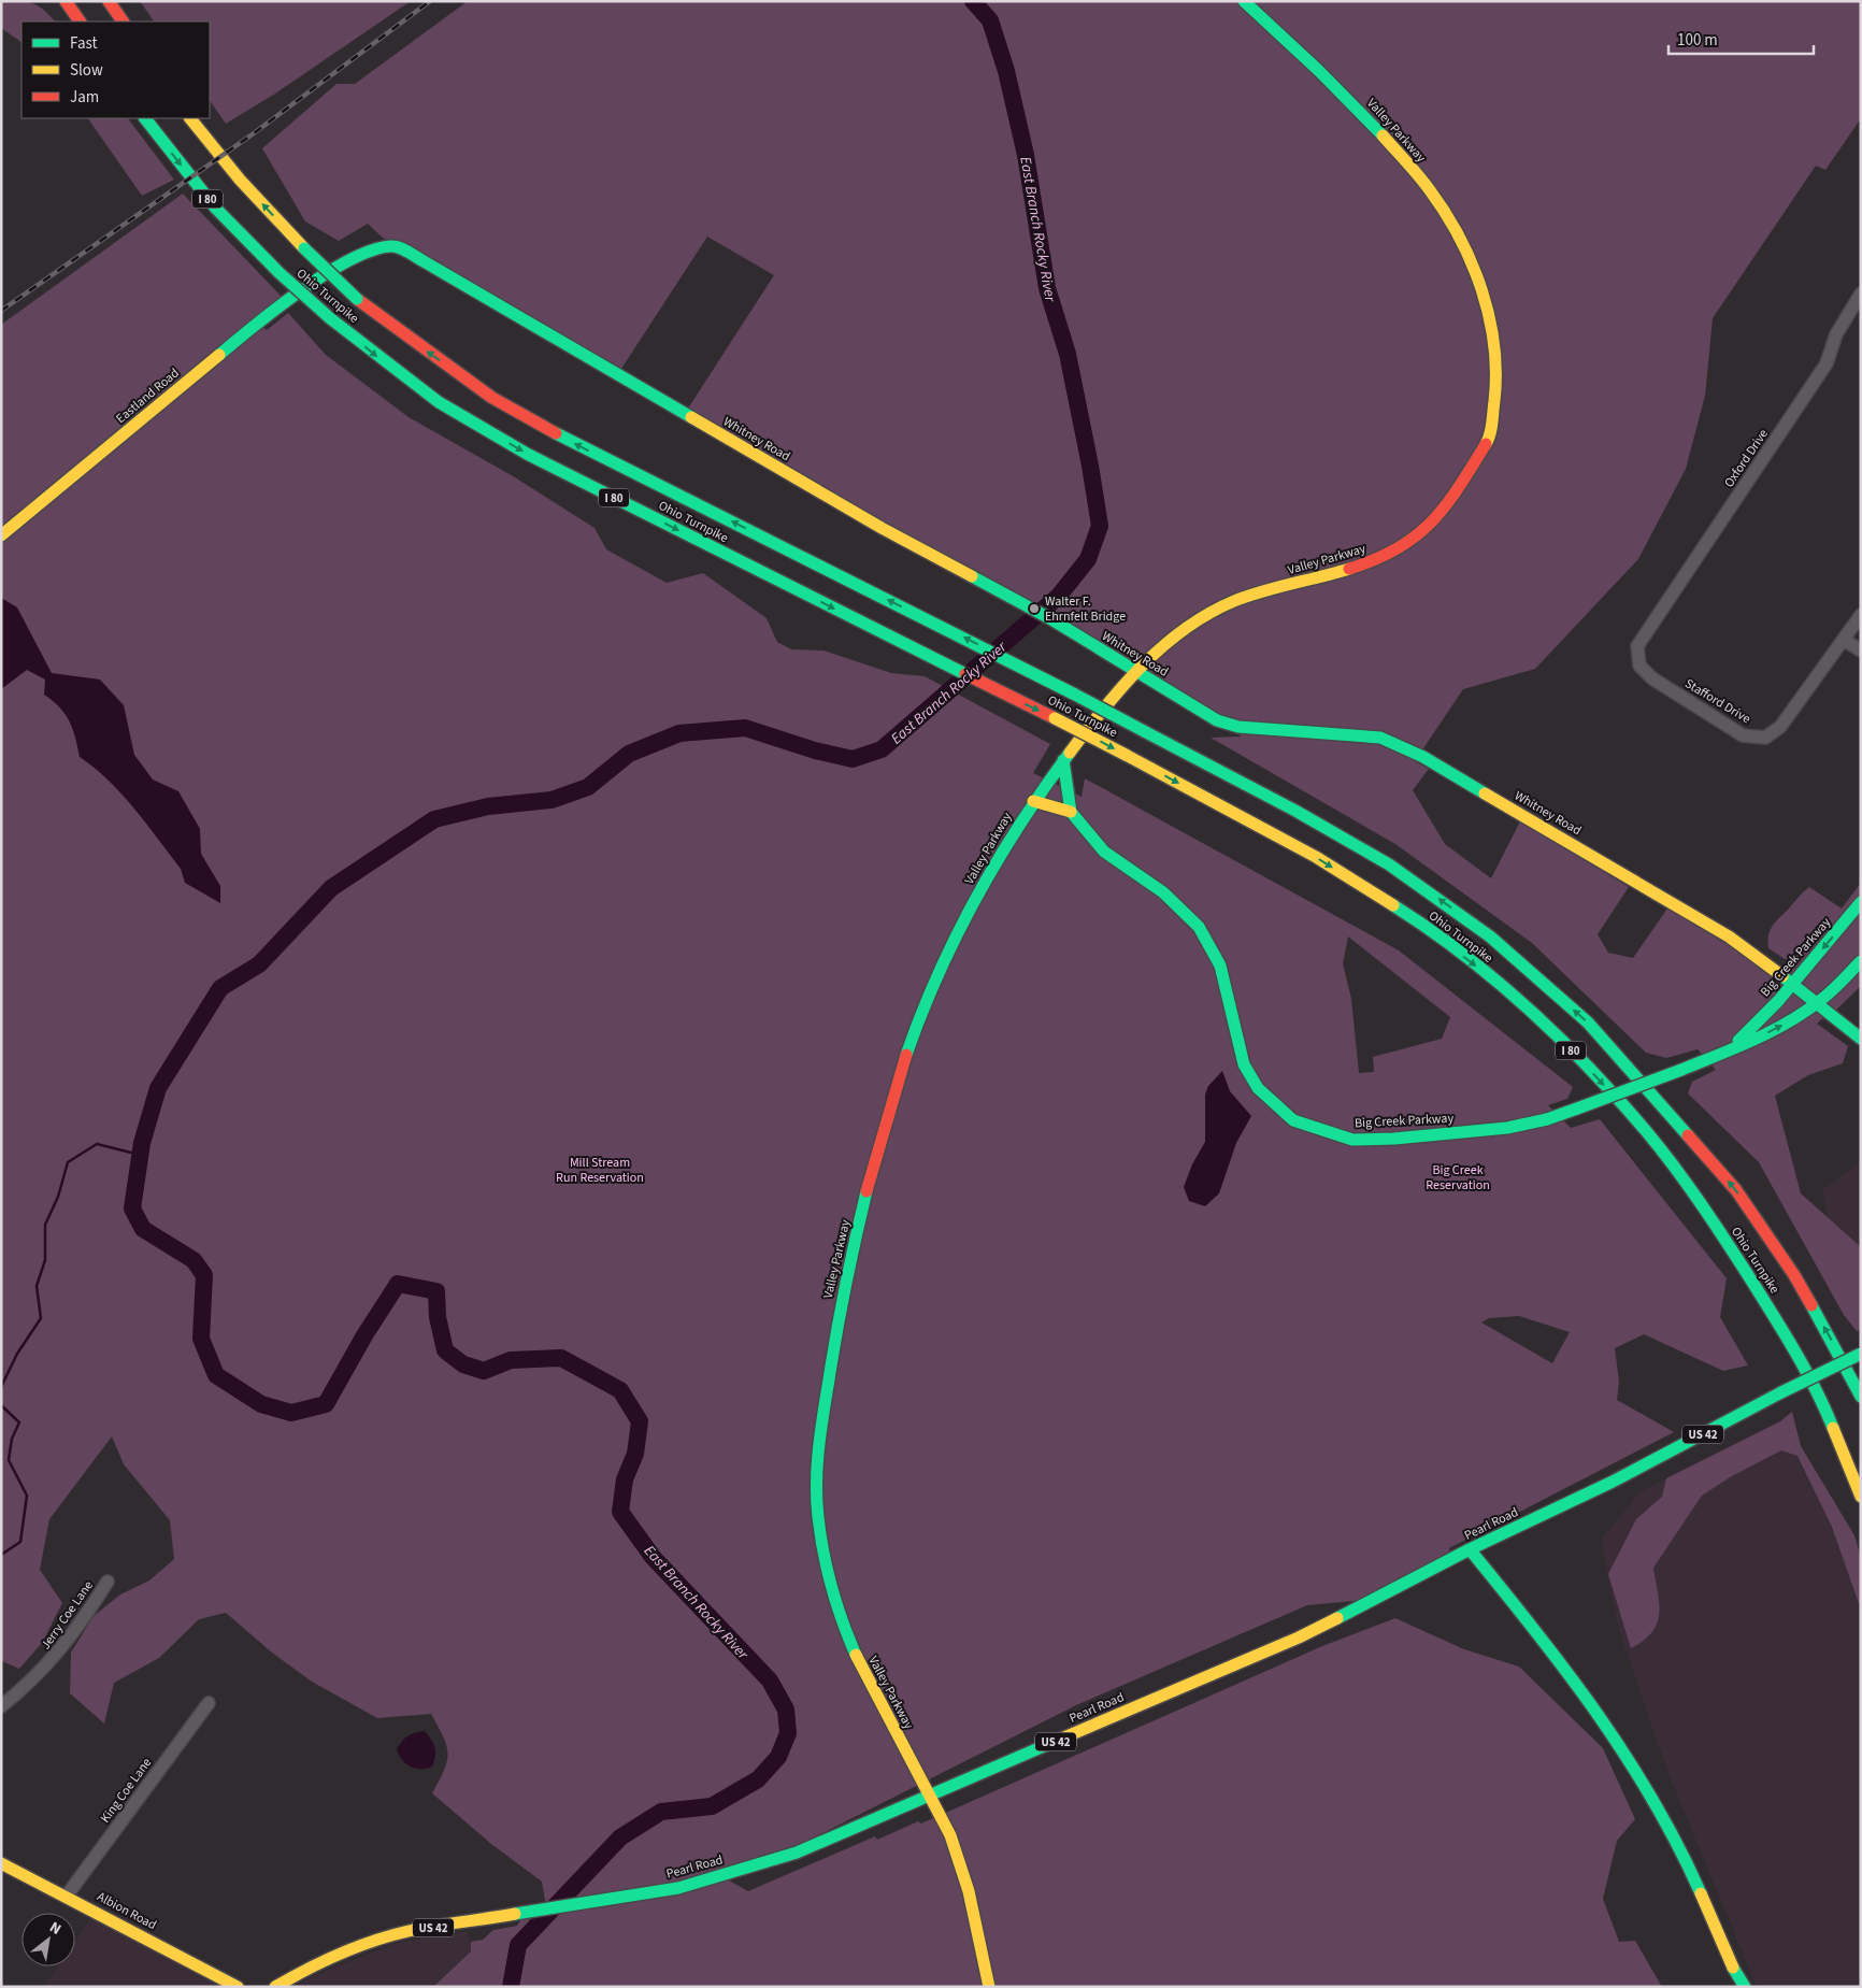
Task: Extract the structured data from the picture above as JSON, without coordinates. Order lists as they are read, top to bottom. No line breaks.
{"streets":{"main road":["Valley Parkway","I 80","Ohio Turnpike","Eastland Road","Whitney Road","Big Creek Parkway","US 42","Pearl Road","Albion Road"],"street":["Oxford Drive","Stafford Drive","Jerry Coe Lane","King Coe Lane"]},"crossings":[["Valley Parkway","Whitney Road"],["Valley Parkway","Pearl Road"],["Eastland Road","Whitney Road"],["Whitney Road","Big Creek Parkway"],["Oxford Drive","Stafford Drive"],["King Coe Lane","Albion Road"]],"water":["East Branch Rocky River"],"parks":["Mill Stream Run Reservation","Big Creek Reservation"],"places":["Walter F. Ehrnfelt Bridge"],"legend":["Fast","Slow","Jam"],"scale_bar":"100 m","north":"top right"}
